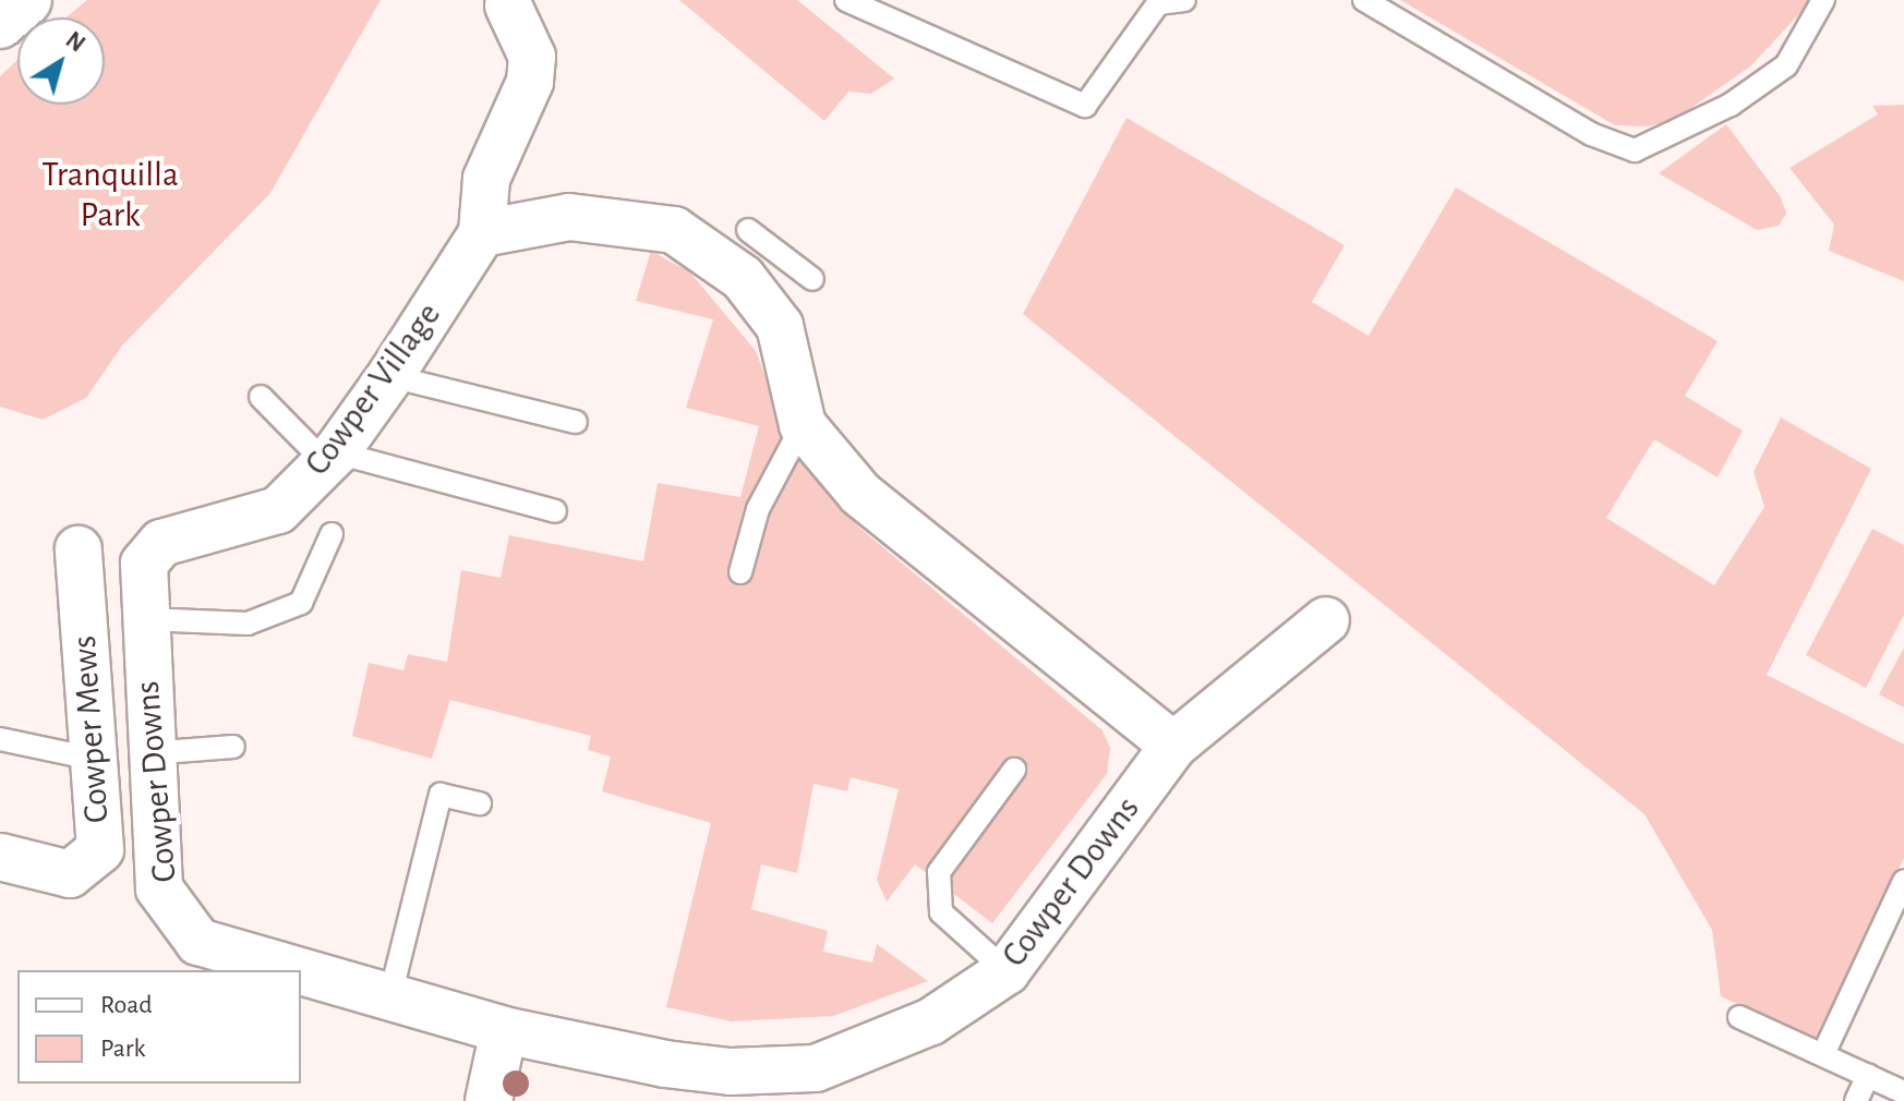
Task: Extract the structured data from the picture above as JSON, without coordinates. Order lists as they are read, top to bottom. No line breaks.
{"streets":{"street":["Cowper Village","Cowper Mews","Cowper Downs"]},"crossings":[["Cowper Village","Cowper Downs"]],"parks":["Tranquilla Park"],"legend":["Road","Park"],"north":"top right"}
